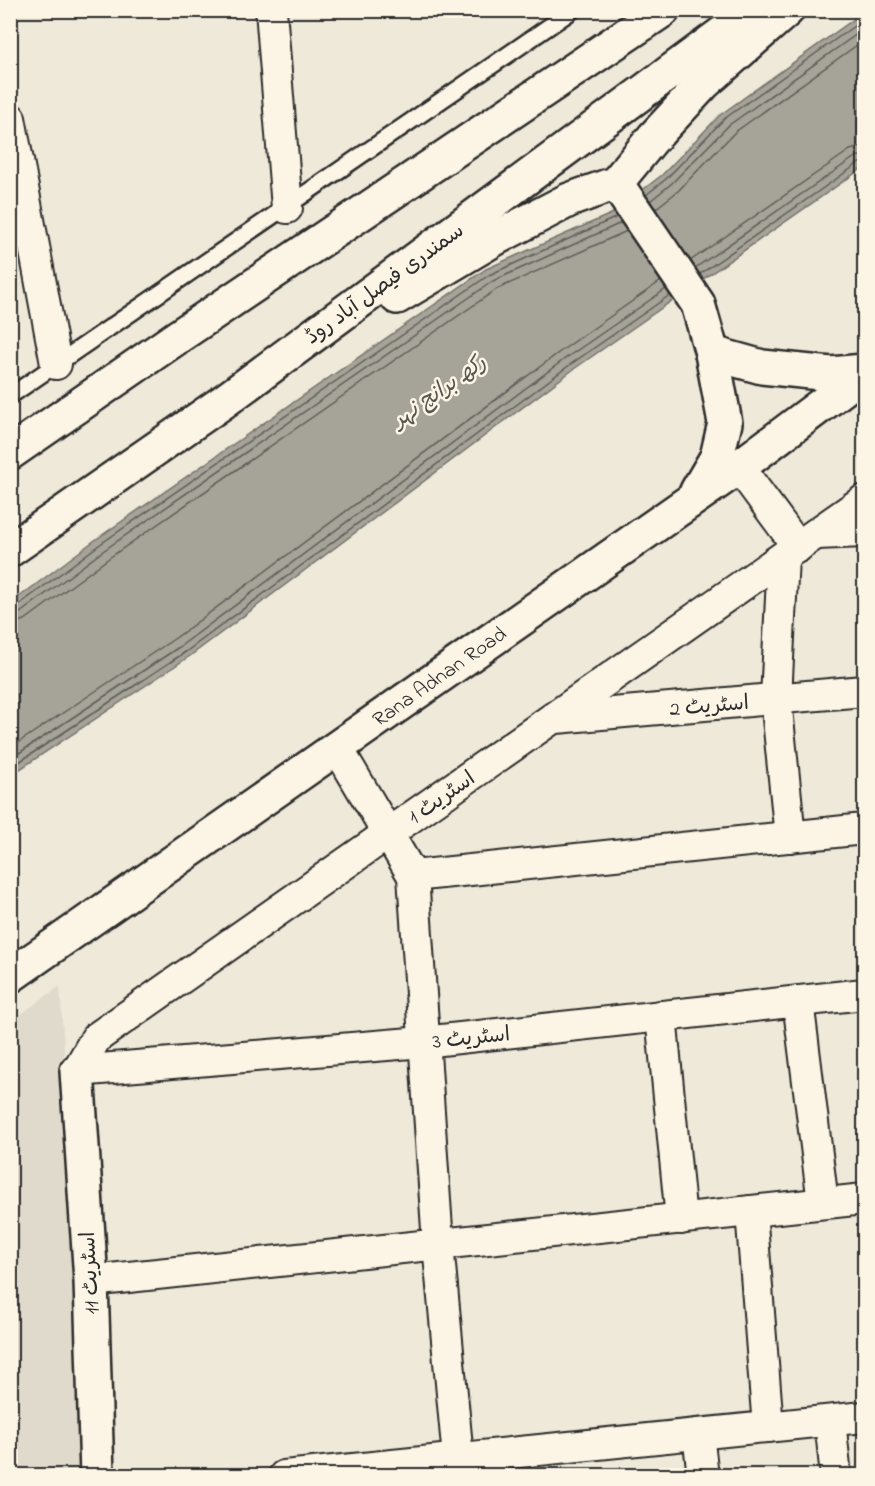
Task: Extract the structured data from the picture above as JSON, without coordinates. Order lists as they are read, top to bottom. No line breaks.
{"streets":{"main road":["سمندری فیصل آباد روڈ","Rana Adnan Road","اسٹریٹ 11"],"street":["اسٹریٹ 2","اسٹریٹ 1","اسٹریٹ 3"]},"crossings":[["اسٹریٹ 2","اسٹریٹ 1"],["اسٹریٹ 1","اسٹریٹ 3"],["اسٹریٹ 1","اسٹریٹ 11"],["اسٹریٹ 3","اسٹریٹ 11"]],"water":["رکھ برانچ نہر"]}
